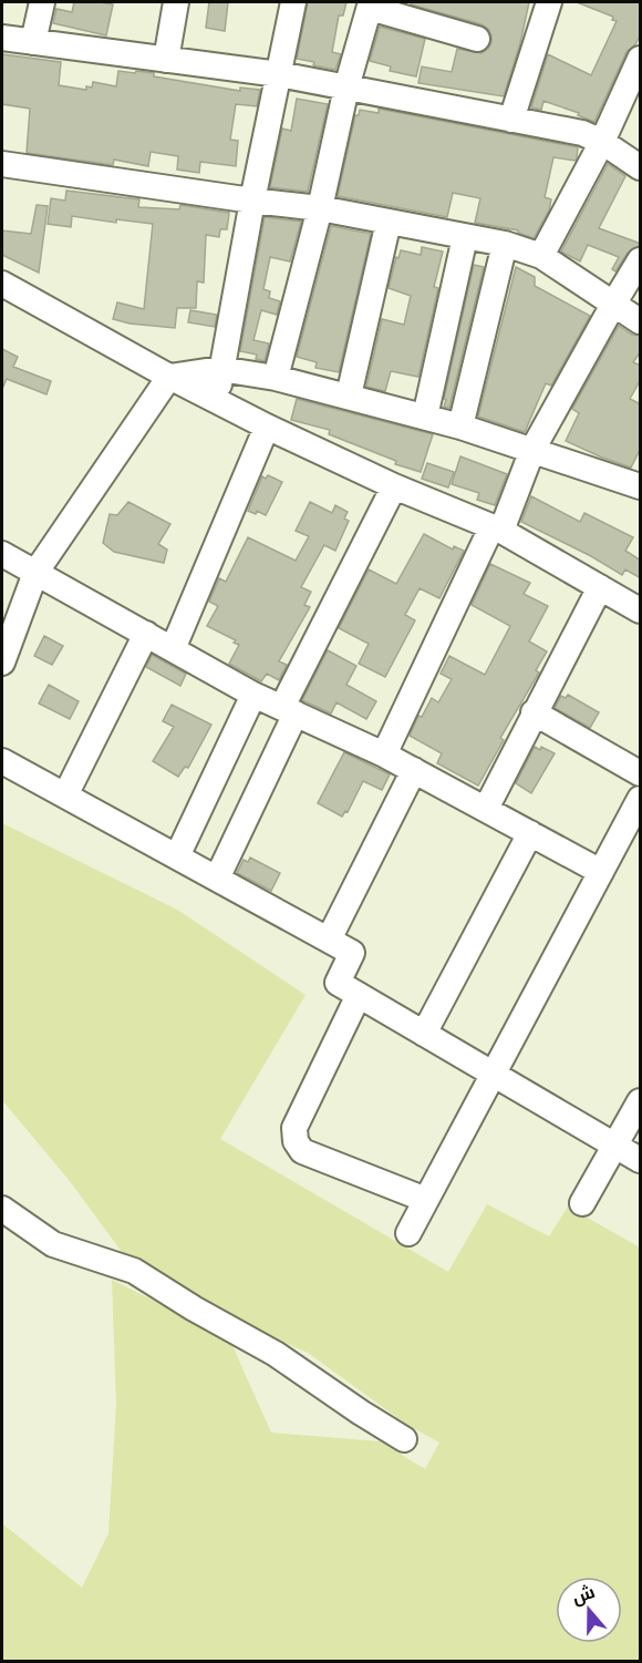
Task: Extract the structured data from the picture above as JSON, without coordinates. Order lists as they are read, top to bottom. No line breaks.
{"north":"top"}
